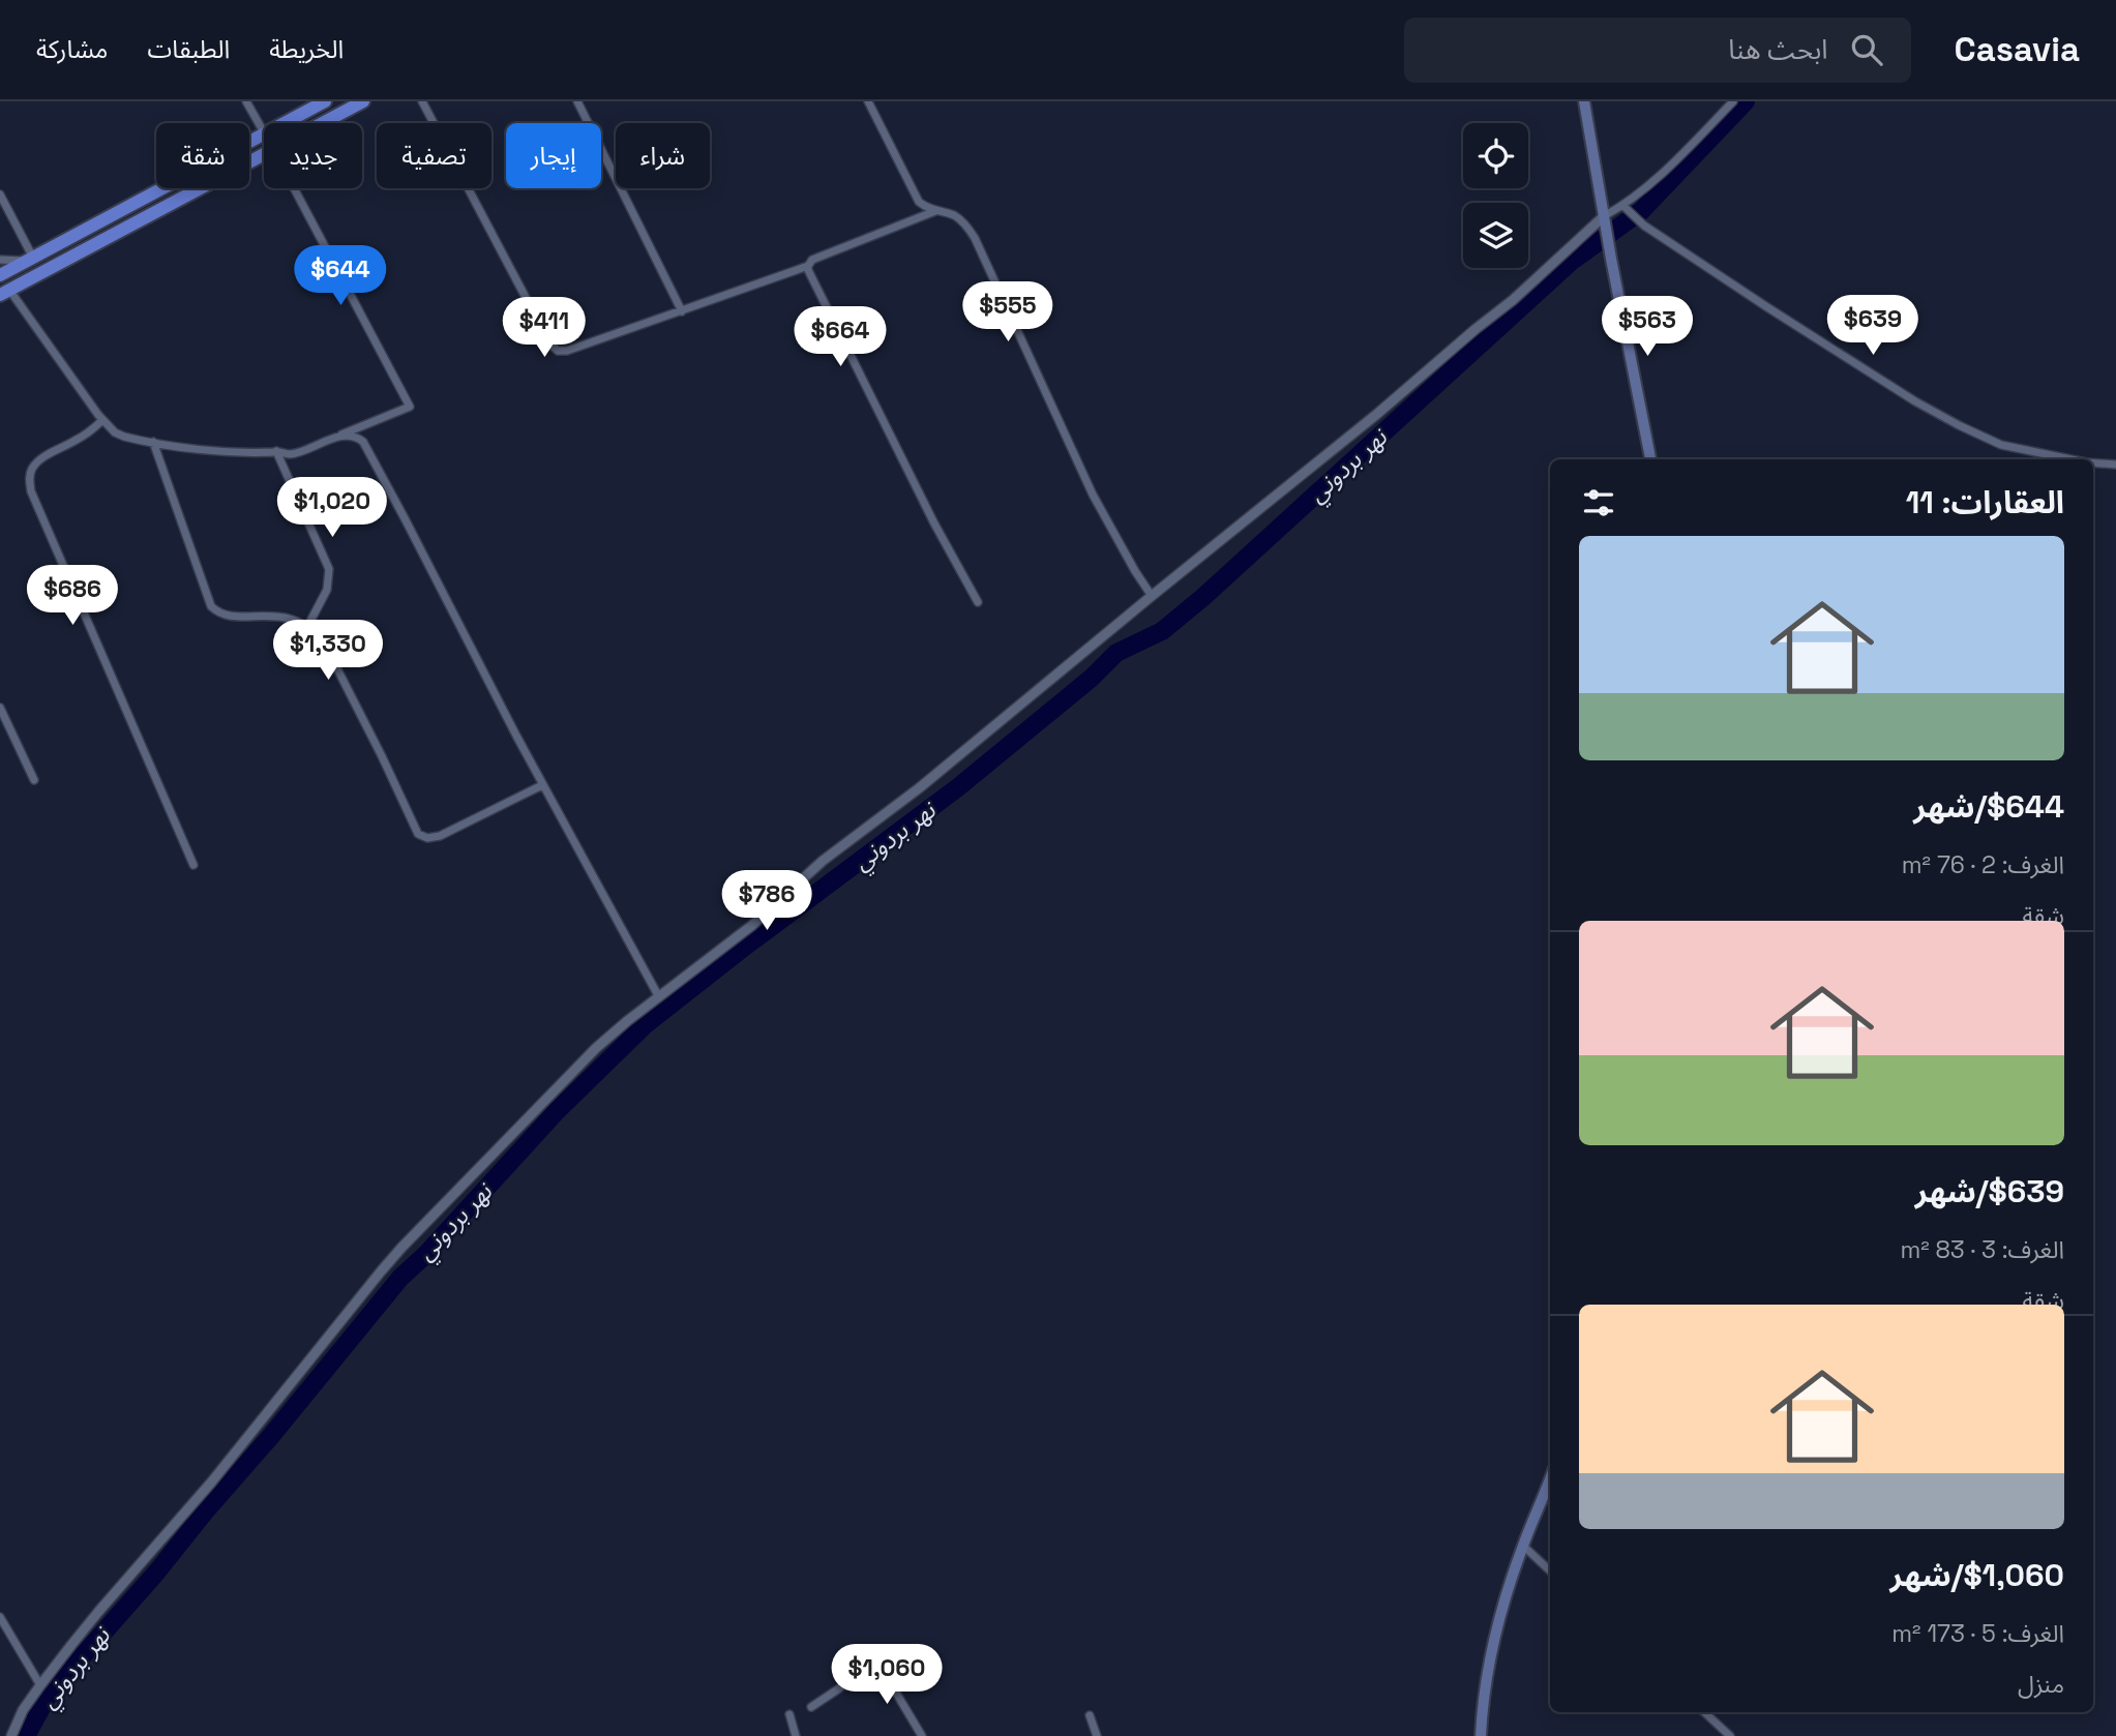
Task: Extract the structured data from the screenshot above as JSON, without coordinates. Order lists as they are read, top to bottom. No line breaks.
{"water":["نهر بردوني"],"page":{"header":"Casavia","search":"ابحث هنا","nav":["الخريطة","الطبقات","مشاركة"],"chip":["شراء","إيجار","تصفية","جديد","شقة"],"price":["$644","$555","$639","$563","$411","$664","$1,020","$686","$1,330","$786","$1,060"],"heading":"العقارات: 11","list":[{"name":"$644/شهر","note":"الغرف: 2 · 76 m² · شقة"},{"name":"$639/شهر","note":"الغرف: 3 · 83 m² · شقة"},{"name":"$1,060/شهر","note":"الغرف: 5 · 173 m² · منزل"}]}}
